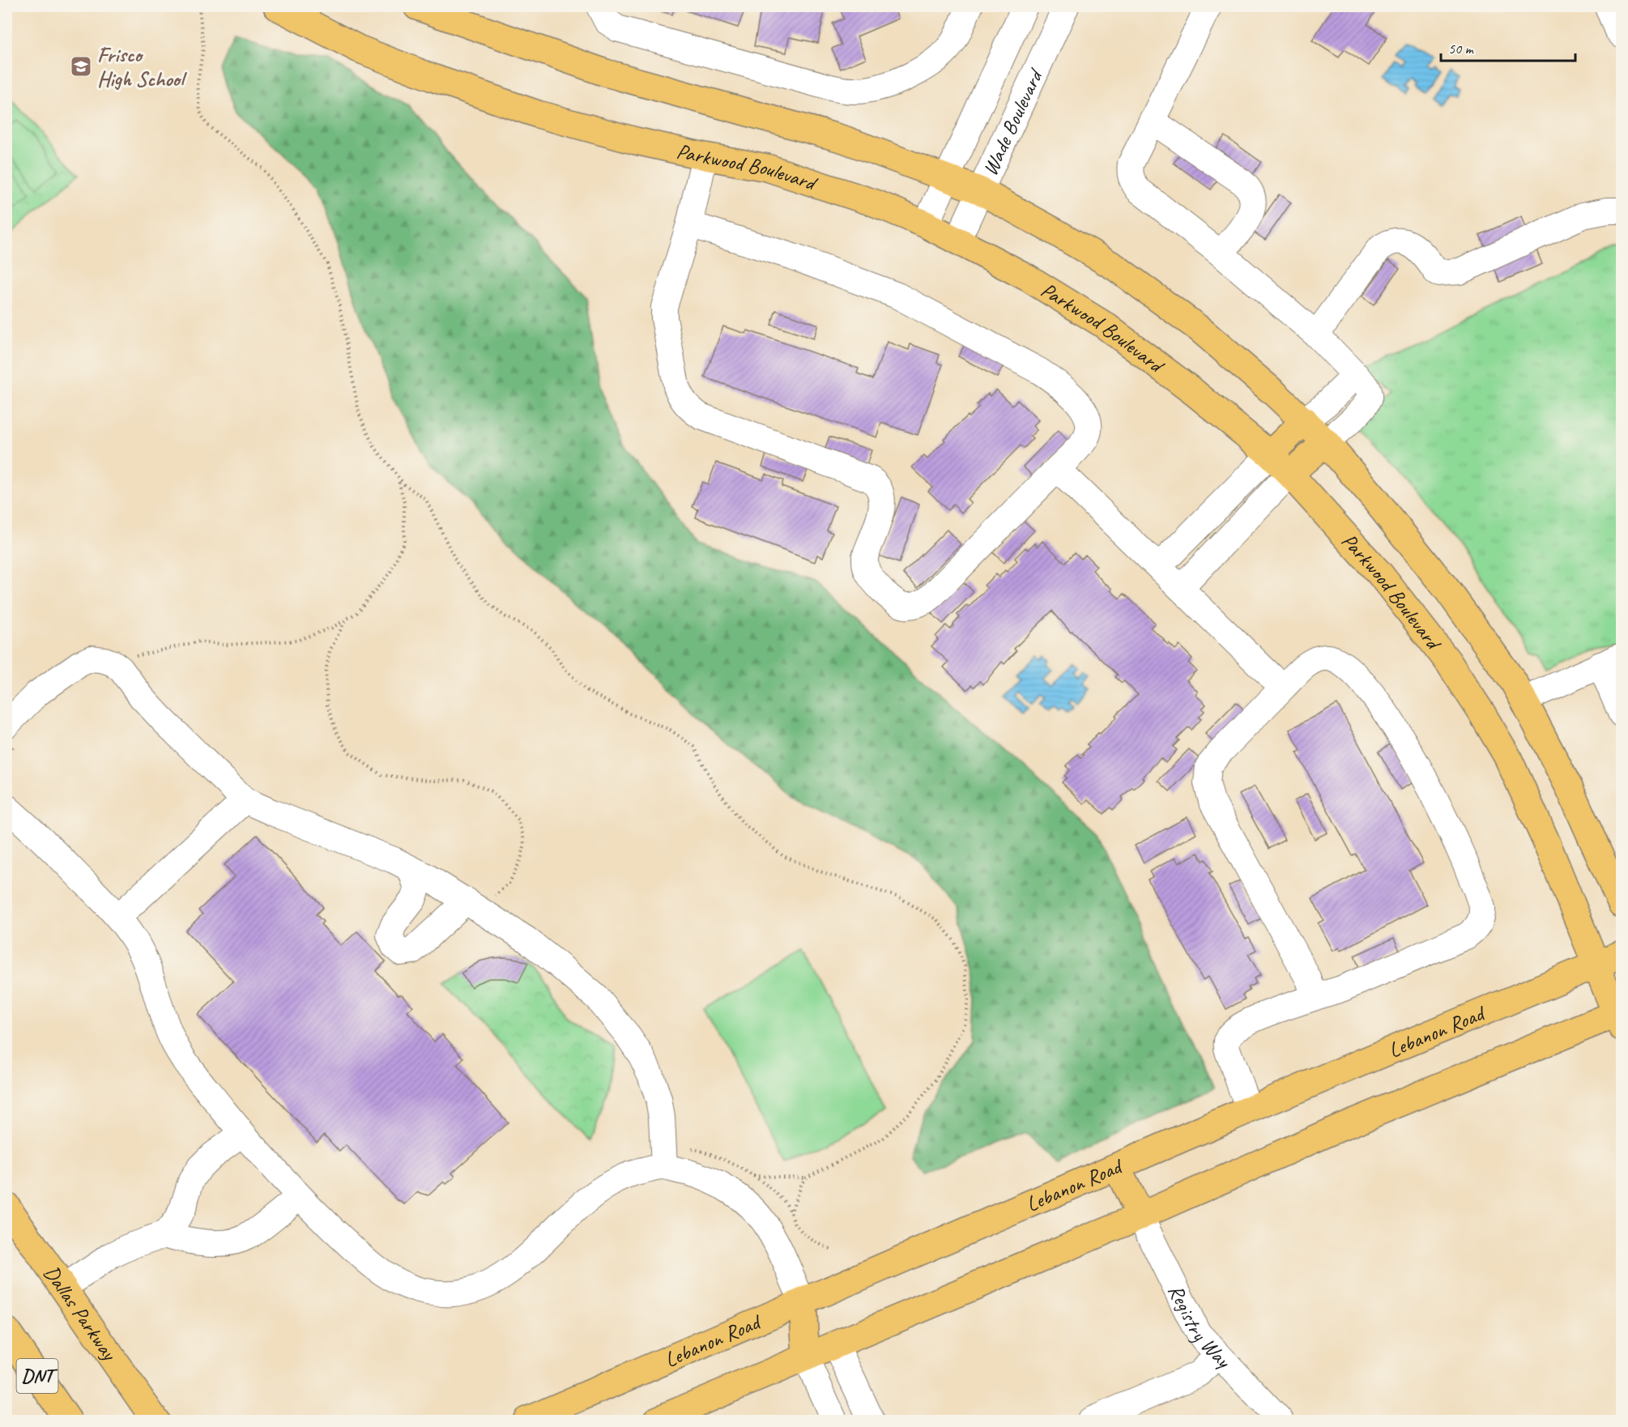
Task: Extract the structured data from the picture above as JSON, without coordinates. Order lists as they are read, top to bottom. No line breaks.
{"streets":{"main road":["Parkwood Boulevard","Lebanon Road","Dallas Parkway","DNT"],"street":["Wade Boulevard","Registry Way"]},"crossings":[["Wade Boulevard","Parkwood Boulevard"],["Parkwood Boulevard","Lebanon Road"]],"places":{"school or university":["Frisco High School"]},"scale_bar":"50 m"}
